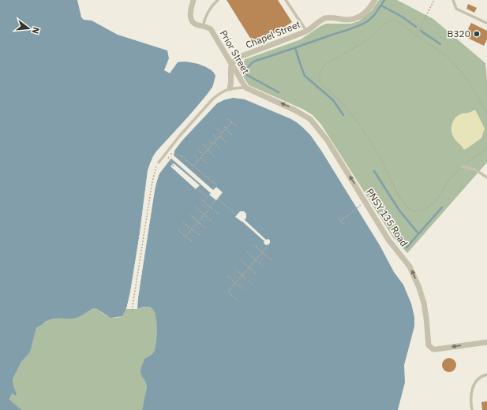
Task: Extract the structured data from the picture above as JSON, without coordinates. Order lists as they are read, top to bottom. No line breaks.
{"streets":{"street":["Chapel Street","Prior Street","PNSY 135 Road"]},"crossings":[["Chapel Street","Prior Street"],["Prior Street","PNSY 135 Road"]],"one_way":["PNSY 135 Road"],"places":["B320"],"north":"right"}
